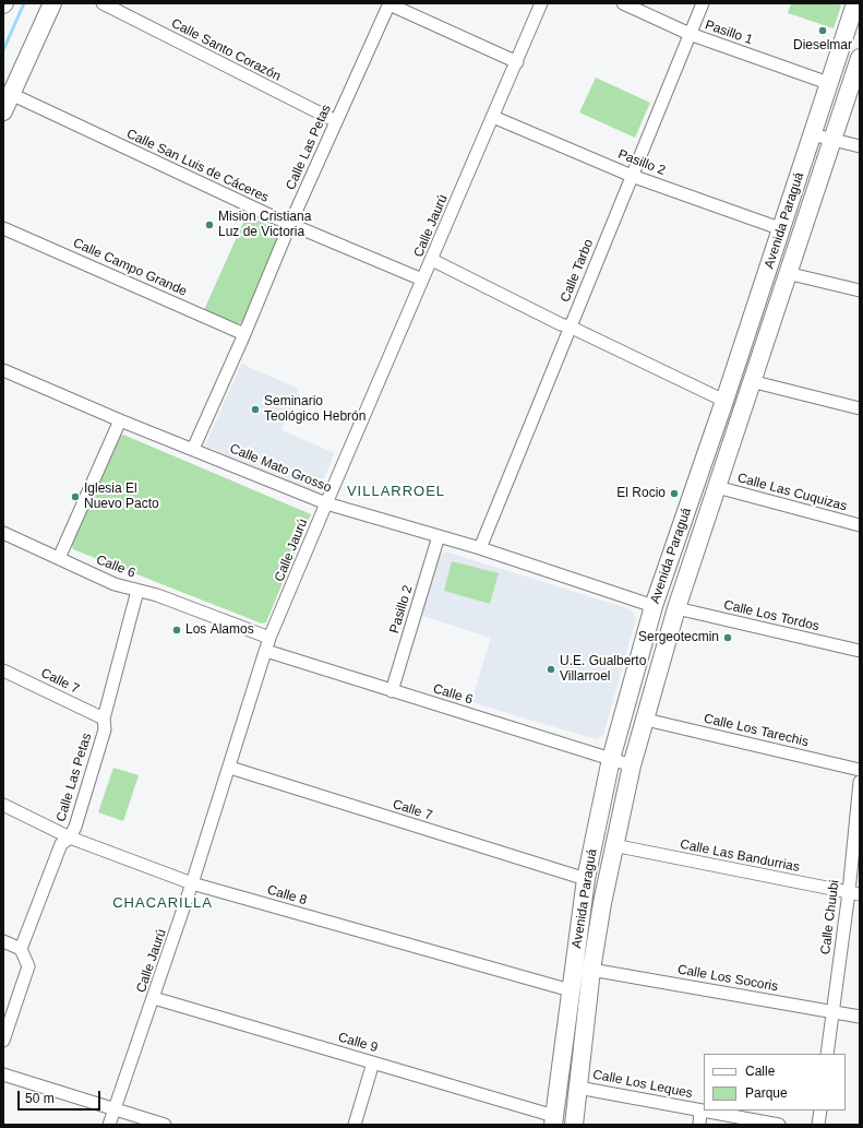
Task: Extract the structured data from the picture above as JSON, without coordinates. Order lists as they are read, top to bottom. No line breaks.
{"streets":{"main road":["Avenida Paraguá"],"street":["Pasillo 1","Calle Santo Corazón","Calle Las Petas","Pasillo 2","Calle San Luis de Cáceres","Calle Jaurú","Calle Campo Grande","Calle Tarbo","Calle Mato Grosso","Calle Las Cuquizas","Calle 6","Calle Los Tordos","Calle 7","Calle Los Tarechis","Calle Las Bandurrias","Calle 8","Calle Chuubi","Calle Los Socoris","Calle 9","Calle Los Leques"]},"crossings":[["Pasillo 1","Avenida Paraguá"],["Pasillo 1","Calle Tarbo"],["Calle Santo Corazón","Calle Las Petas"],["Calle Las Petas","Calle San Luis de Cáceres"],["Calle Las Petas","Calle Campo Grande"],["Calle Las Petas","Calle Mato Grosso"],["Calle Las Petas","Calle 6"],["Calle Las Petas","Calle 7"],["Calle Las Petas","Calle 8"],["Pasillo 2","Avenida Paraguá"],["Pasillo 2","Calle Jaurú"],["Pasillo 2","Calle Tarbo"],["Pasillo 2","Calle Mato Grosso"],["Pasillo 2","Calle 6"],["Calle San Luis de Cáceres","Calle Jaurú"],["Avenida Paraguá","Calle Mato Grosso"],["Avenida Paraguá","Calle Las Cuquizas"],["Avenida Paraguá","Calle 6"],["Avenida Paraguá","Calle Los Tordos"],["Avenida Paraguá","Calle 7"],["Avenida Paraguá","Calle Los Tarechis"],["Avenida Paraguá","Calle Las Bandurrias"],["Avenida Paraguá","Calle 8"],["Avenida Paraguá","Calle Los Socoris"],["Avenida Paraguá","Calle 9"],["Avenida Paraguá","Calle Los Leques"],["Calle Jaurú","Calle Mato Grosso"],["Calle Jaurú","Calle 6"],["Calle Jaurú","Calle 7"],["Calle Jaurú","Calle 8"],["Calle Jaurú","Calle 9"],["Calle Tarbo","Calle Mato Grosso"],["Calle Las Bandurrias","Calle Chuubi"],["Calle Chuubi","Calle Los Socoris"]],"districts":["VILLARROEL","CHACARILLA"],"places":["Dieselmar","Mision Cristiana Luz de Victoria","Seminario Teológico Hebrón","El Rocio","Iglesia El Nuevo Pacto","Los Alamos","Sergeotecmin","U.E. Gualberto Villarroel"],"legend":["Calle","Parque"],"scale_bar":"50 m"}
